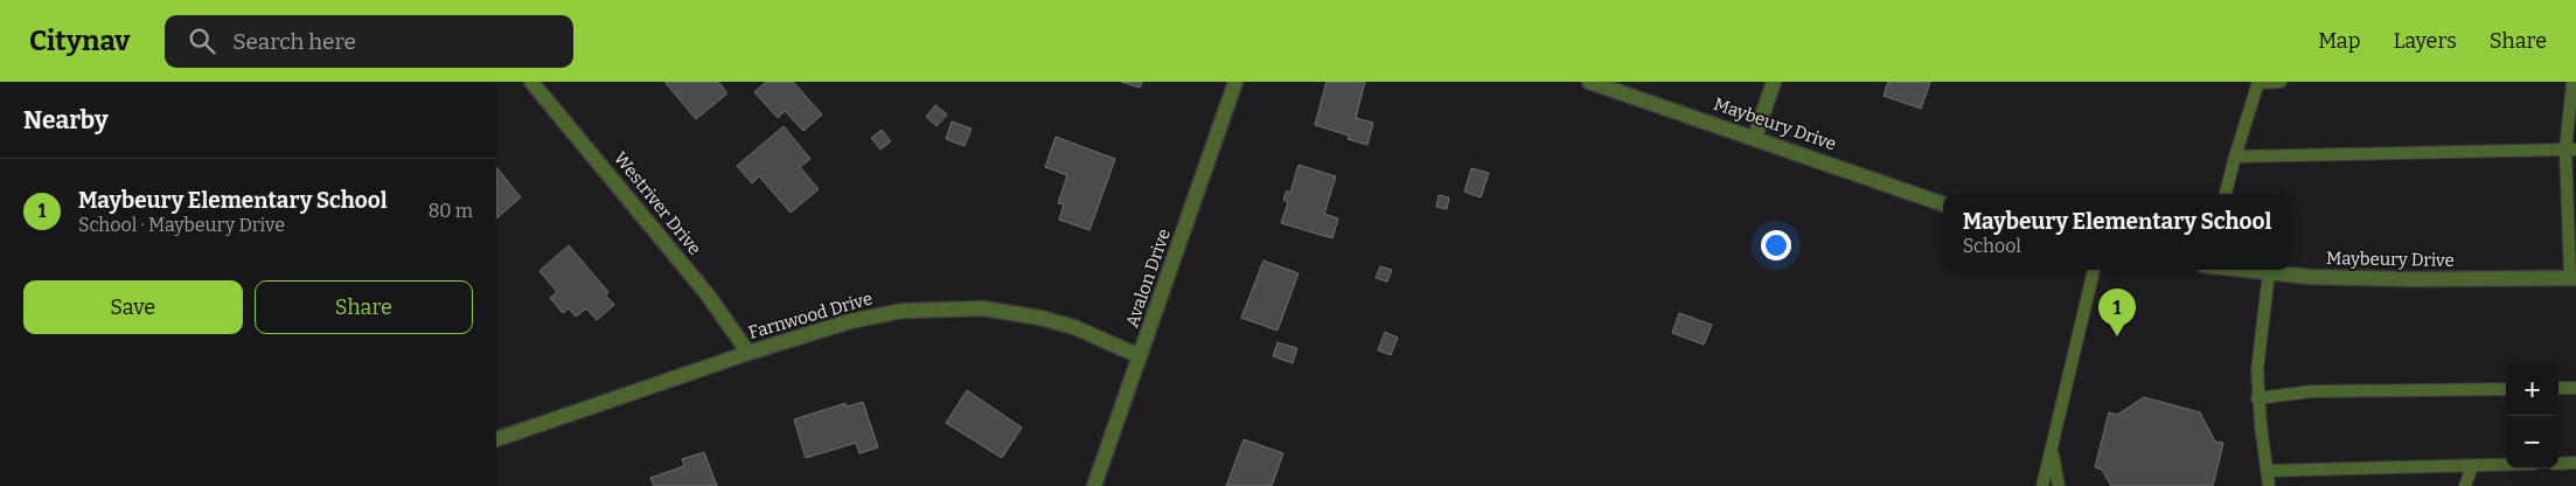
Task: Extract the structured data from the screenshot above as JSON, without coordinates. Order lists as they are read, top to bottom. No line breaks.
{"streets":{"street":["Maybeury Drive","Westriver Drive","Avalon Drive","Farnwood Drive"]},"crossings":[["Westriver Drive","Farnwood Drive"],["Avalon Drive","Farnwood Drive"]],"page":{"header":"Citynav","search":"Search here","nav":["Map","Layers","Share"],"heading":"Nearby","list":[{"mark":"1","name":"Maybeury Elementary School","note":"School · Maybeury Drive","value":"80 m"}],"popup":["Maybeury Elementary School","School"],"buttons":["Save","Share"],"pins":"1","map_buttons":["+","−"]}}
